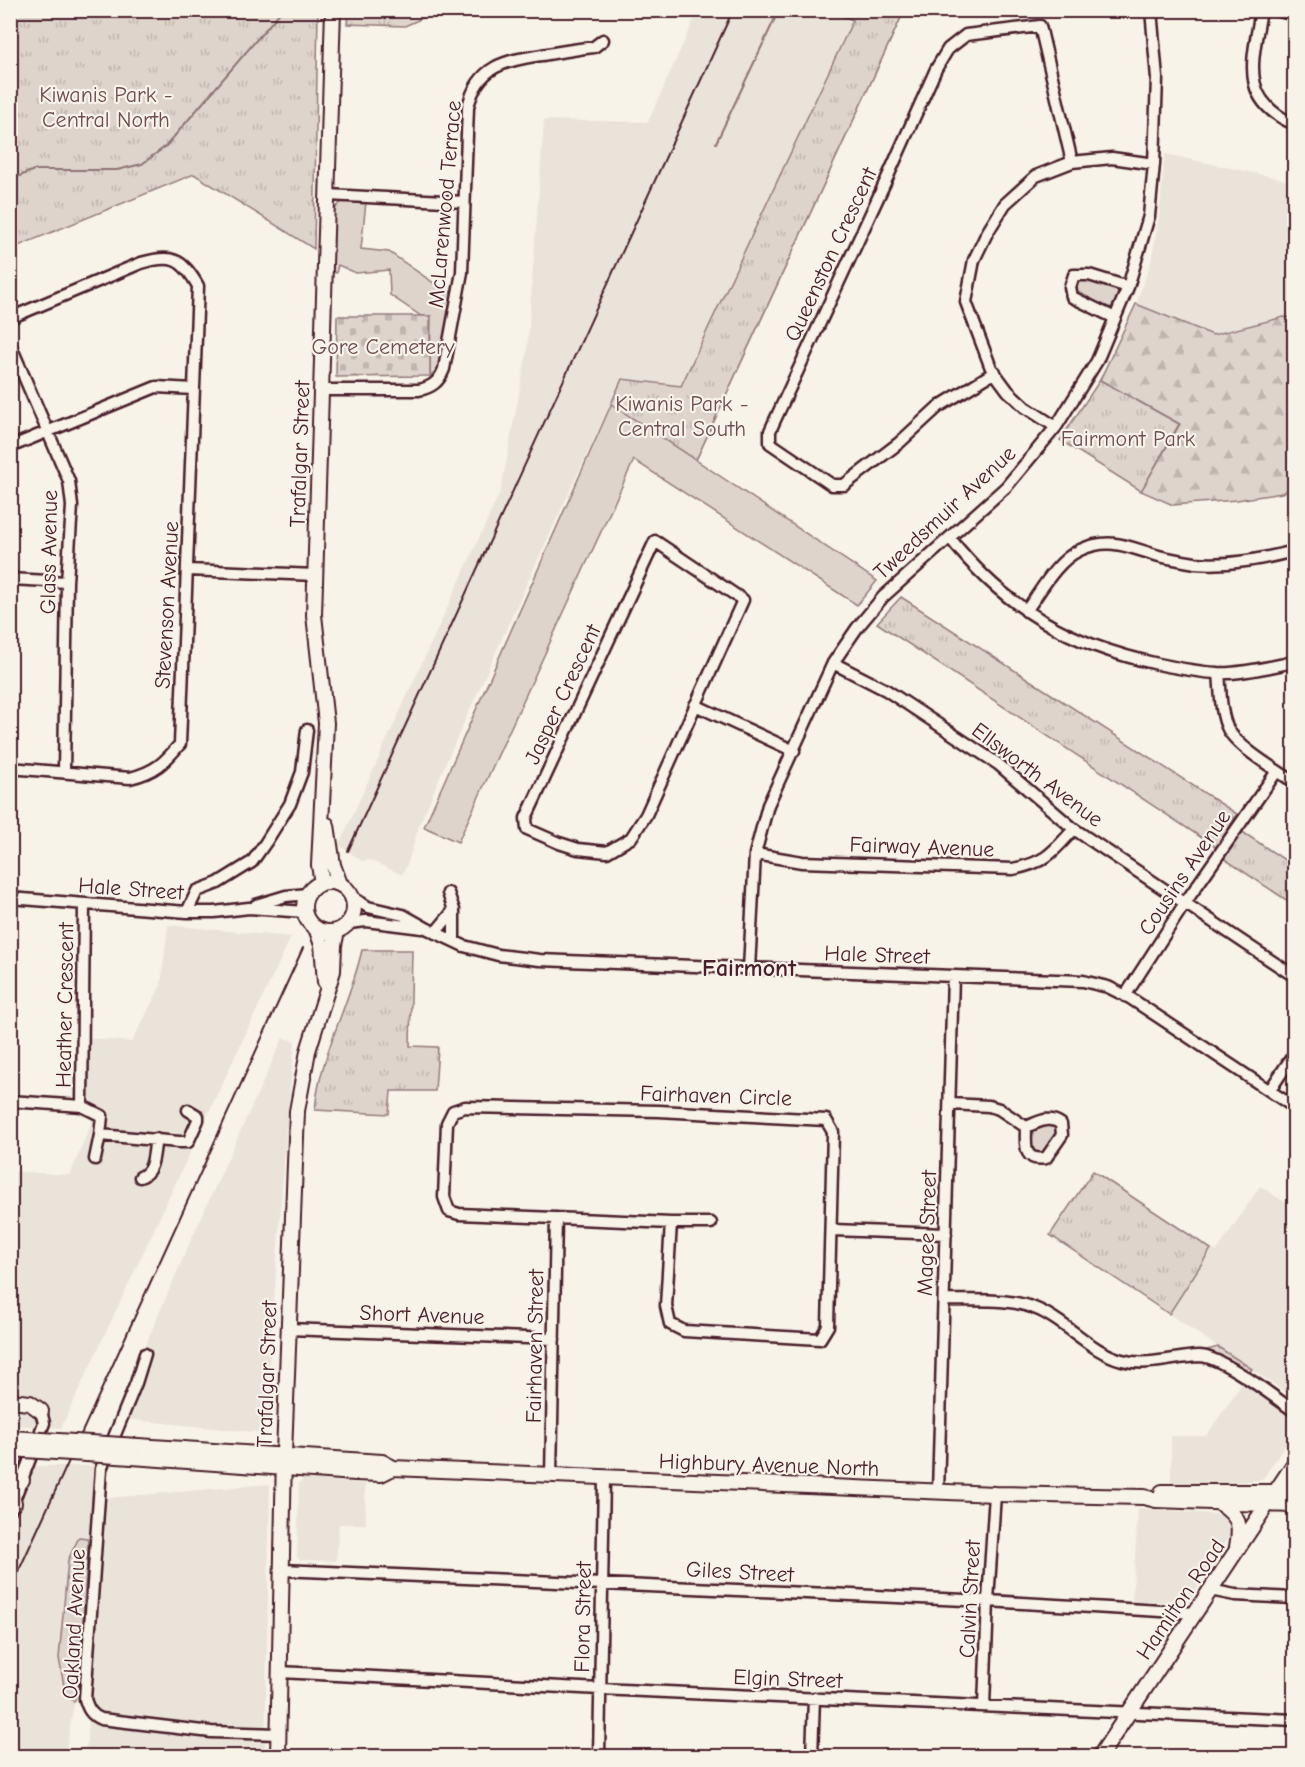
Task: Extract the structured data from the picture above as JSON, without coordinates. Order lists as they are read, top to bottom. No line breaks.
{"streets":{"main road":["Trafalgar Street","Highbury Avenue North","Hamilton Road"],"street":["McLarenwood Terrace","Queenston Crescent","Tweedsmuir Avenue","Glass Avenue","Stevenson Avenue","Jasper Crescent","Ellsworth Avenue","Fairway Avenue","Cousins Avenue","Hale Street","Heather Crescent","Fairhaven Circle","Magee Street","Short Avenue","Fairhaven Street","Giles Street","Calvin Street","Flora Street","Oakland Avenue","Elgin Street"]},"crossings":[["McLarenwood Terrace","Trafalgar Street"],["Trafalgar Street","Stevenson Avenue"],["Trafalgar Street","Hale Street"],["Trafalgar Street","Short Avenue"],["Trafalgar Street","Highbury Avenue North"],["Trafalgar Street","Giles Street"],["Trafalgar Street","Oakland Avenue"],["Trafalgar Street","Elgin Street"],["Tweedsmuir Avenue","Ellsworth Avenue"],["Tweedsmuir Avenue","Fairway Avenue"],["Tweedsmuir Avenue","Hale Street"],["Glass Avenue","Stevenson Avenue"],["Ellsworth Avenue","Fairway Avenue"],["Ellsworth Avenue","Cousins Avenue"],["Cousins Avenue","Hale Street"],["Hale Street","Heather Crescent"],["Hale Street","Magee Street"],["Fairhaven Circle","Fairhaven Street"],["Magee Street","Highbury Avenue North"],["Short Avenue","Fairhaven Street"],["Fairhaven Street","Highbury Avenue North"],["Highbury Avenue North","Calvin Street"],["Highbury Avenue North","Hamilton Road"],["Highbury Avenue North","Flora Street"],["Giles Street","Calvin Street"],["Giles Street","Hamilton Road"],["Giles Street","Flora Street"],["Calvin Street","Elgin Street"],["Hamilton Road","Elgin Street"],["Flora Street","Elgin Street"]],"districts":["Fairmont"],"parks":["Kiwanis Park - Central North","Gore Cemetery","Kiwanis Park - Central South","Fairmont Park"]}
